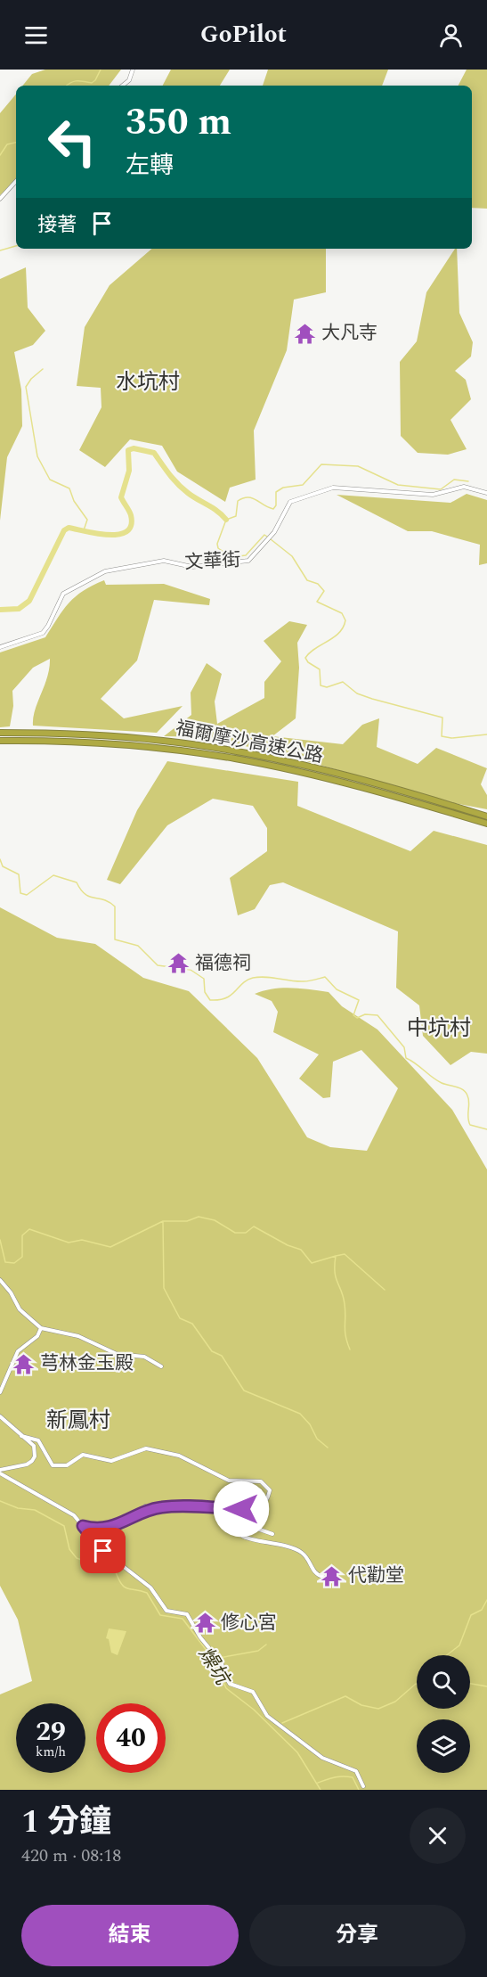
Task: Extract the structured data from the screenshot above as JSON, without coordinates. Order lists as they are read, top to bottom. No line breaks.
{"streets":{"highway":["福爾摩沙高速公路"],"street":["文華街"]},"districts":["水坑村","中坑村","新鳳村"],"water":["燥坑"],"places":{"temple":["大凡寺","福德祠","芎林金玉殿","代勸堂","修心宮"]},"page":{"header":"GoPilot","turn":["350 m","左轉"],"then":"接著","speed":"29 km/h","limit":"40","heading":["1 分鐘","420 m · 08:18"],"buttons":["結束","分享"]}}
